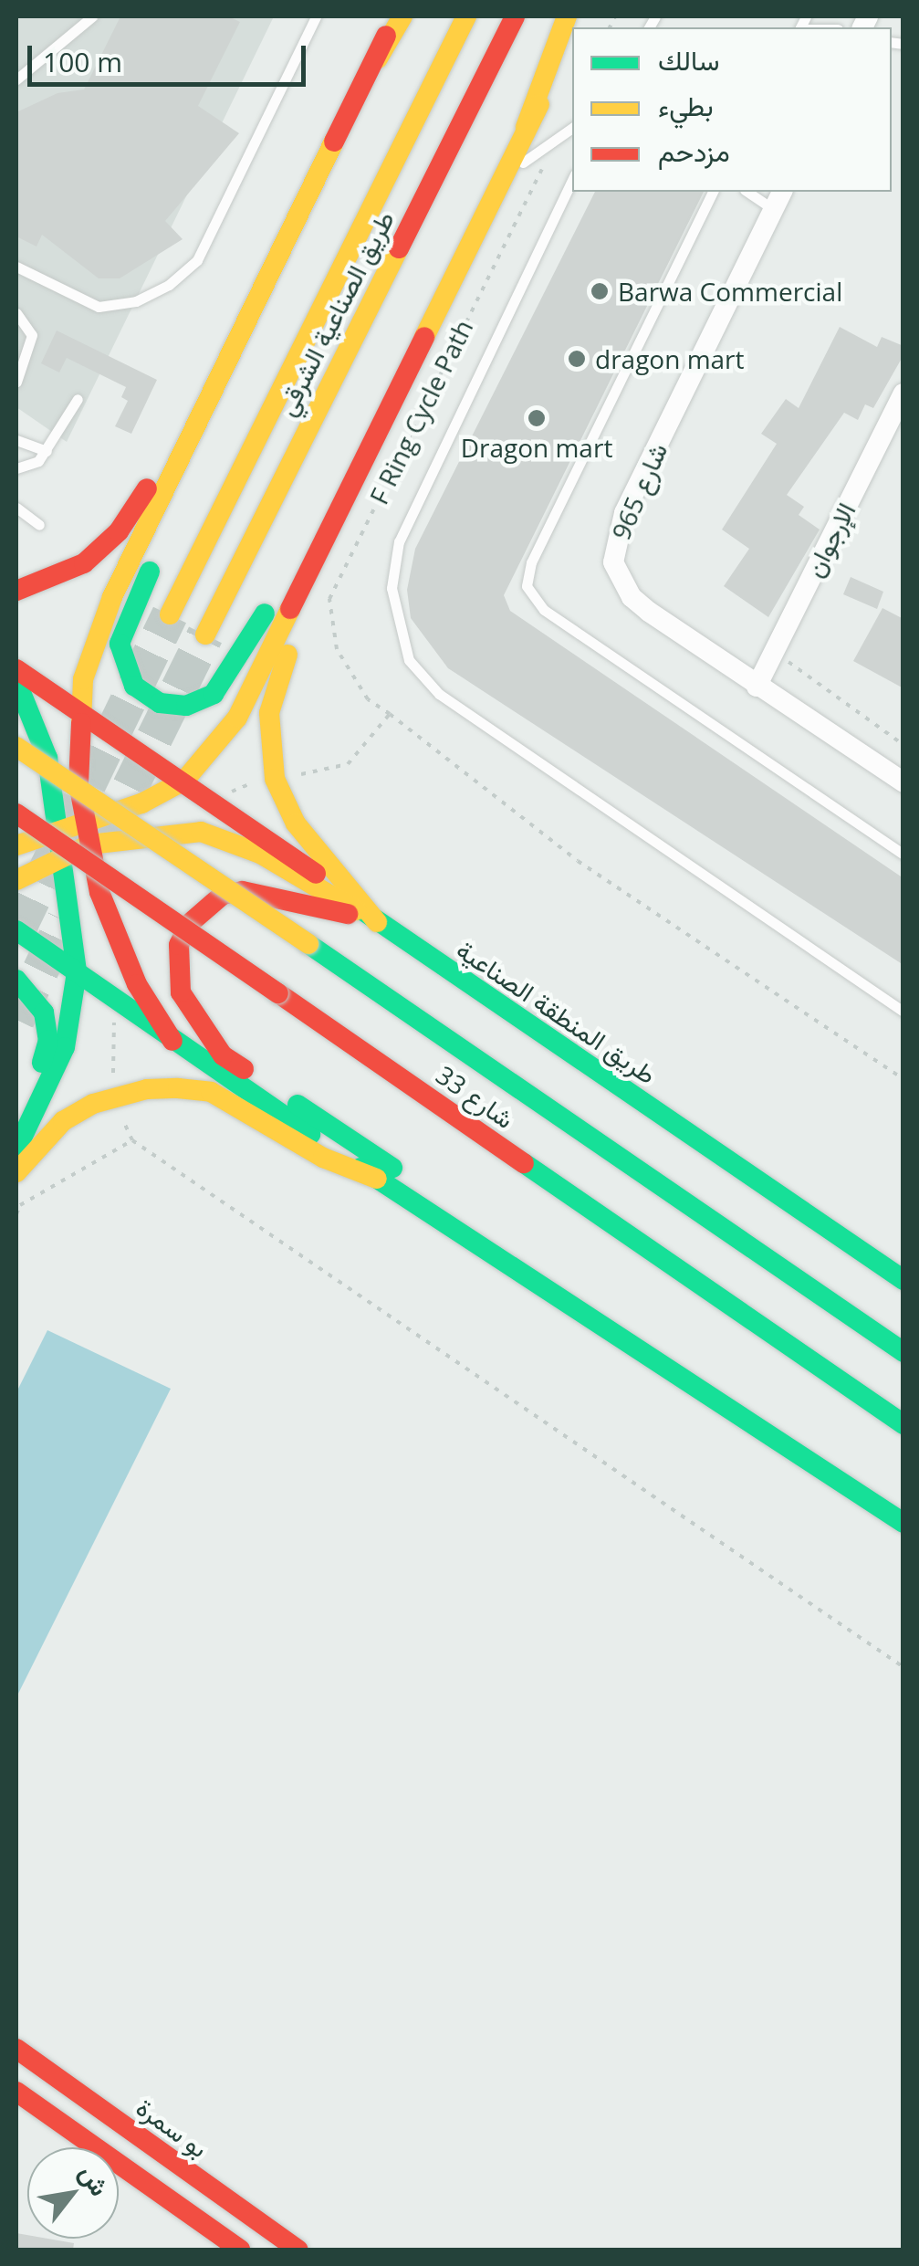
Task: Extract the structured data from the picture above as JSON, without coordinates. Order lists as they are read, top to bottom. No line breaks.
{"streets":{"main road":["طريق الصناعية الشرقي","طريق المنطقة الصناعية","شارع 33","بو سمرة"],"street":["شارع 965","الإرجوان"],"path":["F Ring Cycle Path"]},"crossings":[["شارع 965","الإرجوان"]],"places":["Barwa Commercial","dragon mart","Dragon mart"],"legend":["سالك","بطيء","مزدحم"],"scale_bar":"100 m","north":"top right"}
